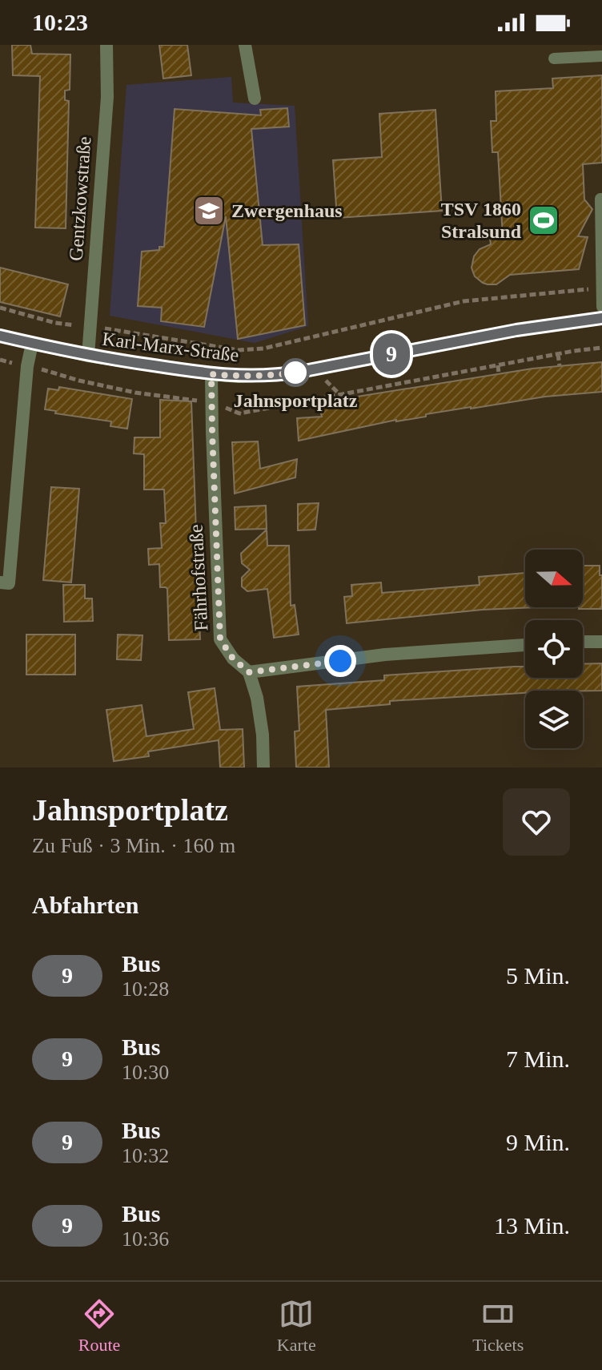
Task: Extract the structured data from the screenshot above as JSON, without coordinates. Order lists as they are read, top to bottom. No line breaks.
{"streets":{"main road":["Karl-Marx-Straße"],"street":["Gentzkowstraße","Fährhofstraße"]},"crossings":[["Gentzkowstraße","Karl-Marx-Straße"],["Karl-Marx-Straße","Fährhofstraße"]],"places":{"school or university":["Zwergenhaus"],"sports":["TSV 1860 Stralsund"],"other":["Jahnsportplatz"]},"lines":["bus line 9"],"north":"right","page":{"status":"10:23","on_map":"9","heading":[["Jahnsportplatz","Zu Fuß · 3 Min. · 160 m"],"Abfahrten"],"list":[{"mark":"9","name":"Bus","note":"10:28","value":"5 Min."},{"mark":"9","name":"Bus","note":"10:30","value":"7 Min."},{"mark":"9","name":"Bus","note":"10:32","value":"9 Min."},{"mark":"9","name":"Bus","note":"10:36","value":"13 Min."}],"tabs":["Route","Karte","Tickets"]}}
